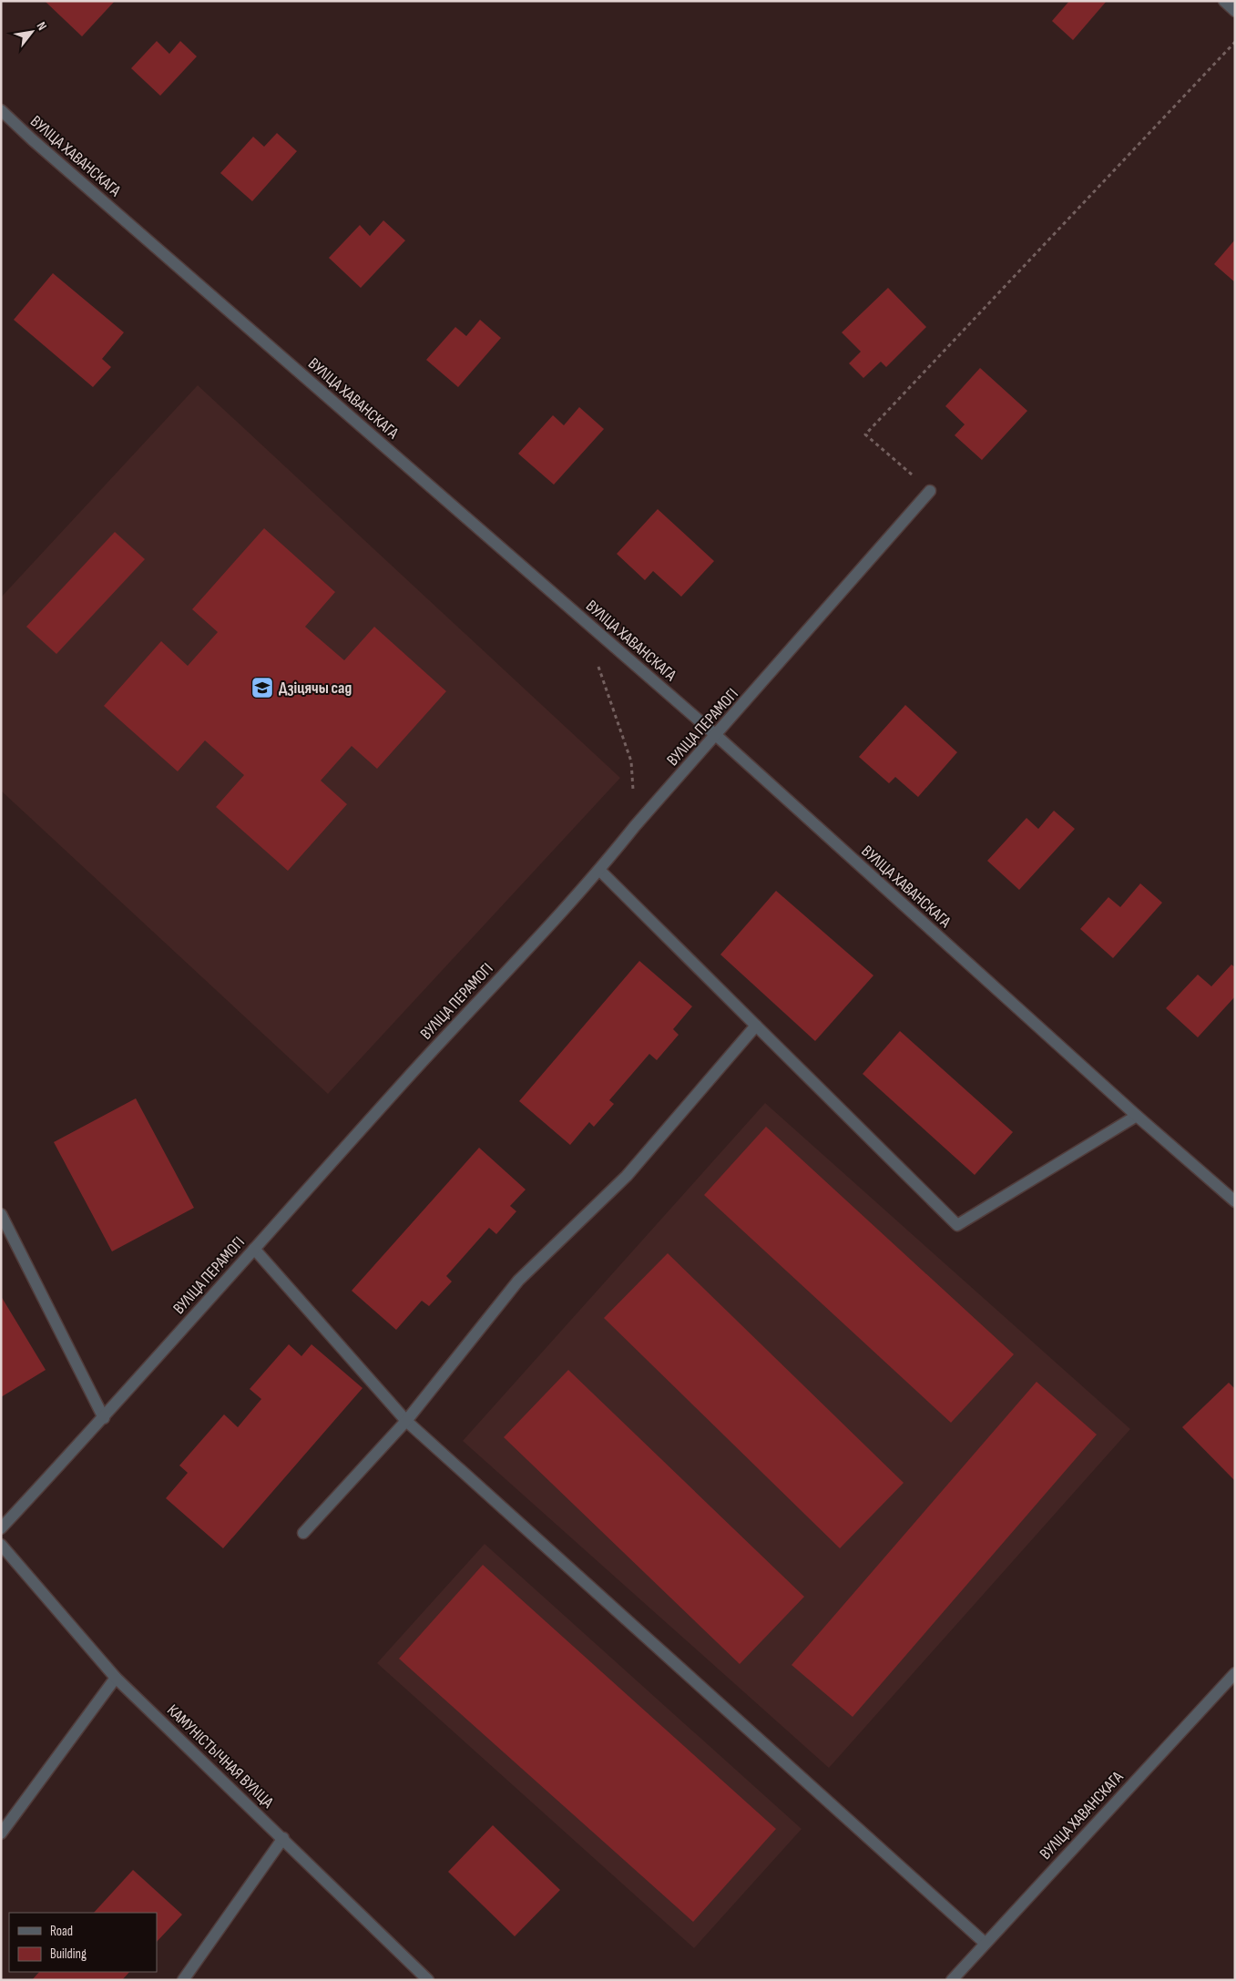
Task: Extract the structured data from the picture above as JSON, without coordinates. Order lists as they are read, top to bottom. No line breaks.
{"streets":{"street":["ВУЛІЦА ХАВАНСКАГА","ВУЛІЦА ПЕРАМОГІ","КАМУНІСТЫЧНАЯ ВУЛІЦА"]},"crossings":[["ВУЛІЦА ХАВАНСКАГА","ВУЛІЦА ПЕРАМОГІ"]],"places":{"school or university":["Дзіцячы сад"]},"legend":["Road","Building"],"north":"top right"}
